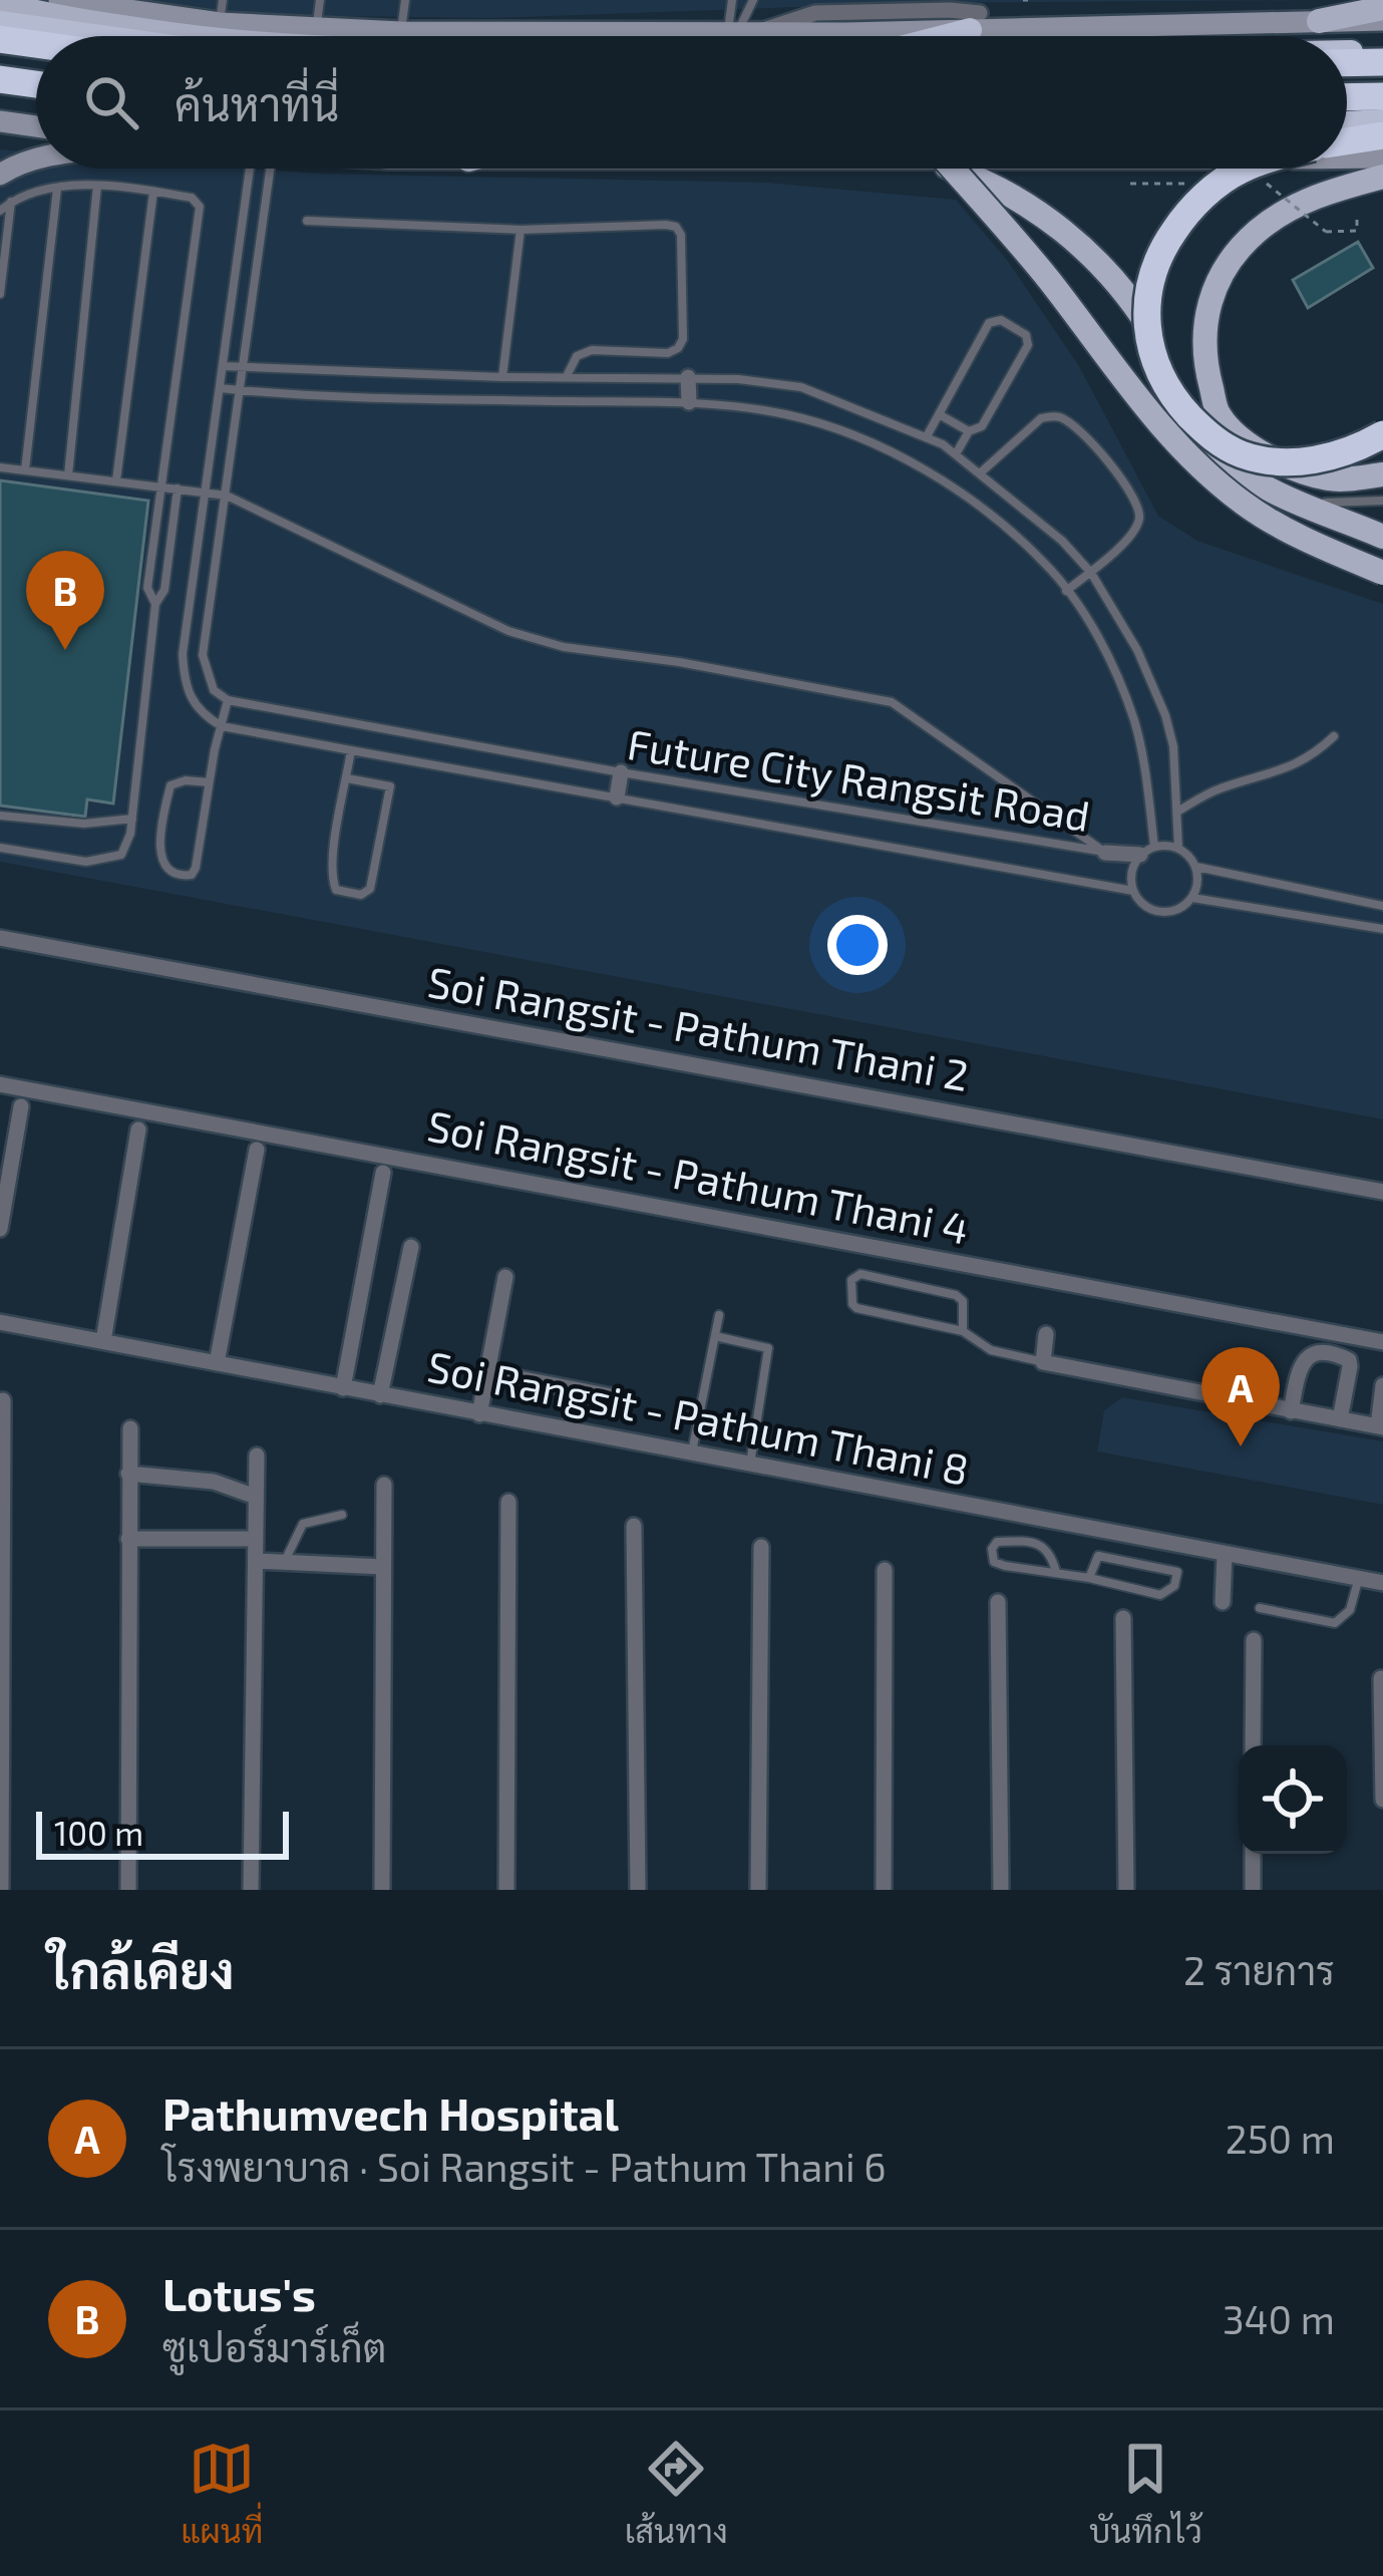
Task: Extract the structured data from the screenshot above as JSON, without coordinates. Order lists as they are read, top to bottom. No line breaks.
{"streets":{"street":["Soi Rangsit - Pathum Thani 2","Soi Rangsit - Pathum Thani 4","Soi Rangsit - Pathum Thani 8"],"lane":["Future City Rangsit Road"]},"scale_bar":"100 m","page":{"search":"ค้นหาที่นี่","pins":["B","A"],"scale":"100 m","heading":["ใกล้เคียง","2 รายการ"],"list":[{"mark":"A","name":"Pathumvech Hospital","note":"โรงพยาบาล · Soi Rangsit - Pathum Thani 6","value":"250 m"},{"mark":"B","name":"Lotus's","note":"ซูเปอร์มาร์เก็ต","value":"340 m"}],"nav":["แผนที่","เส้นทาง","บันทึกไว้"]}}
